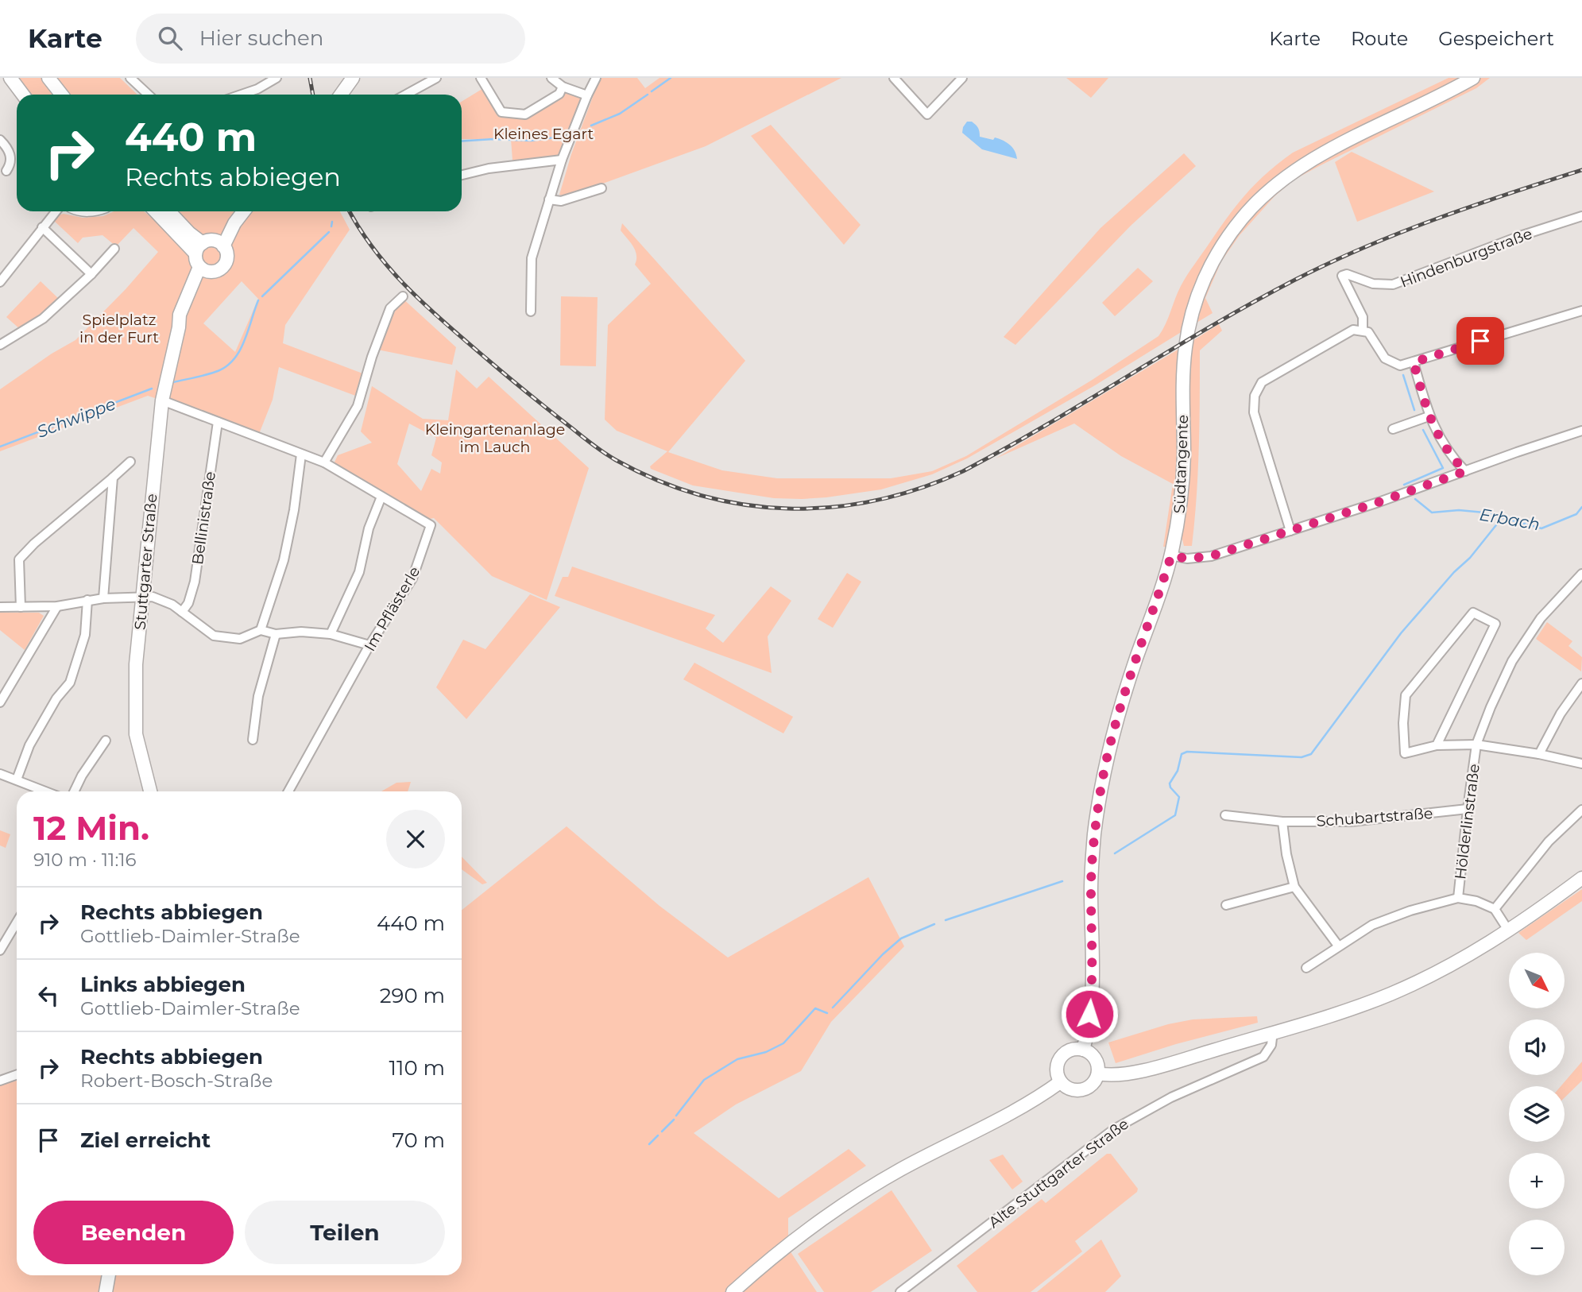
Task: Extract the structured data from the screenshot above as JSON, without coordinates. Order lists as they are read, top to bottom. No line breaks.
{"streets":{"main road":["Südtangente","Stuttgarter Straße"],"street":["Hindenburgstraße","Bellinistraße","Im Pflästerle","Schubartstraße","Hölderlinstraße","Alte Stuttgarter Straße"]},"crossings":[["Bellinistraße","Im Pflästerle"],["Stuttgarter Straße","Im Pflästerle"],["Schubartstraße","Hölderlinstraße"]],"water":["Schwippe","Erbach"],"parks":["Kleines Egart","Spielplatz in der Furt","Kleingartenanlage im Lauch"],"north":"bottom right","page":{"header":"Karte","search":"Hier suchen","nav":["Karte","Route","Gespeichert"],"turn":["440 m","Rechts abbiegen"],"heading":["12 Min.","910 m · 11:16"],"list":[{"name":"Rechts abbiegen","note":"Gottlieb-Daimler-Straße","value":"440 m"},{"name":"Links abbiegen","note":"Gottlieb-Daimler-Straße","value":"290 m"},{"name":"Rechts abbiegen","note":"Robert-Bosch-Straße","value":"110 m"},{"name":"Ziel erreicht","value":"70 m"}],"map_buttons":["+","−"],"buttons":["Beenden","Teilen"]}}
